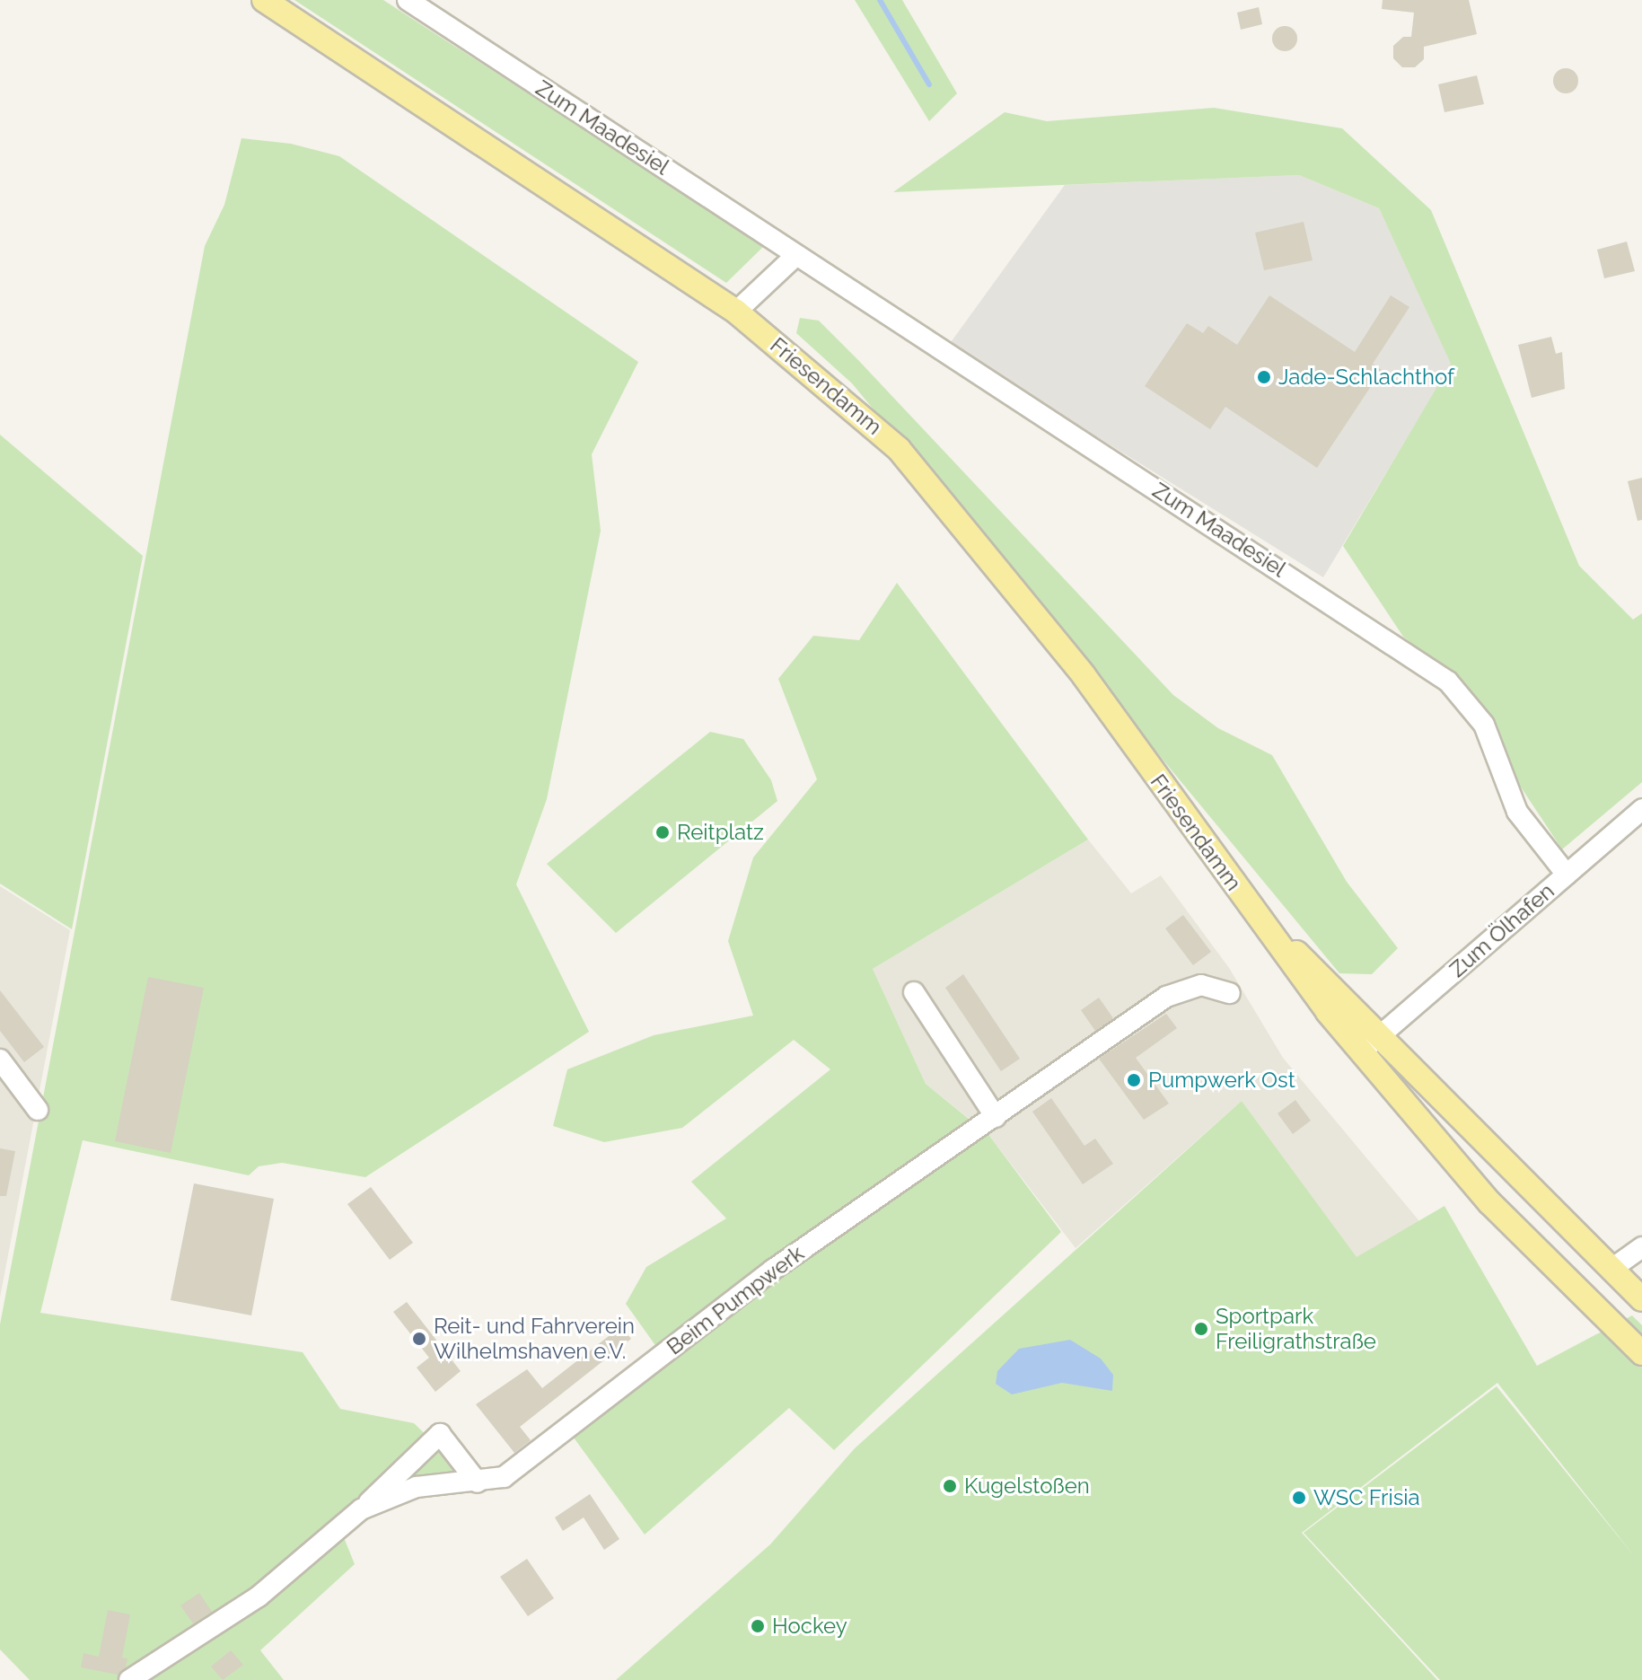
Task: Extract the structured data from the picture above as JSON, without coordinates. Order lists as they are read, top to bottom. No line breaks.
{"streets":{"main road":["Friesendamm"],"street":["Zum Maadesiel","Zum Ölhafen","Beim Pumpwerk"]},"crossings":[["Zum Maadesiel","Zum Ölhafen"],["Friesendamm","Zum Ölhafen"]],"places":["Jade-Schlachthof","Reitplatz","Pumpwerk Ost","Sportpark Freiligrathstraße","Reit- und Fahrverein Wilhelmshaven e.V.","Kugelstoßen","WSC Frisia","Hockey"]}
